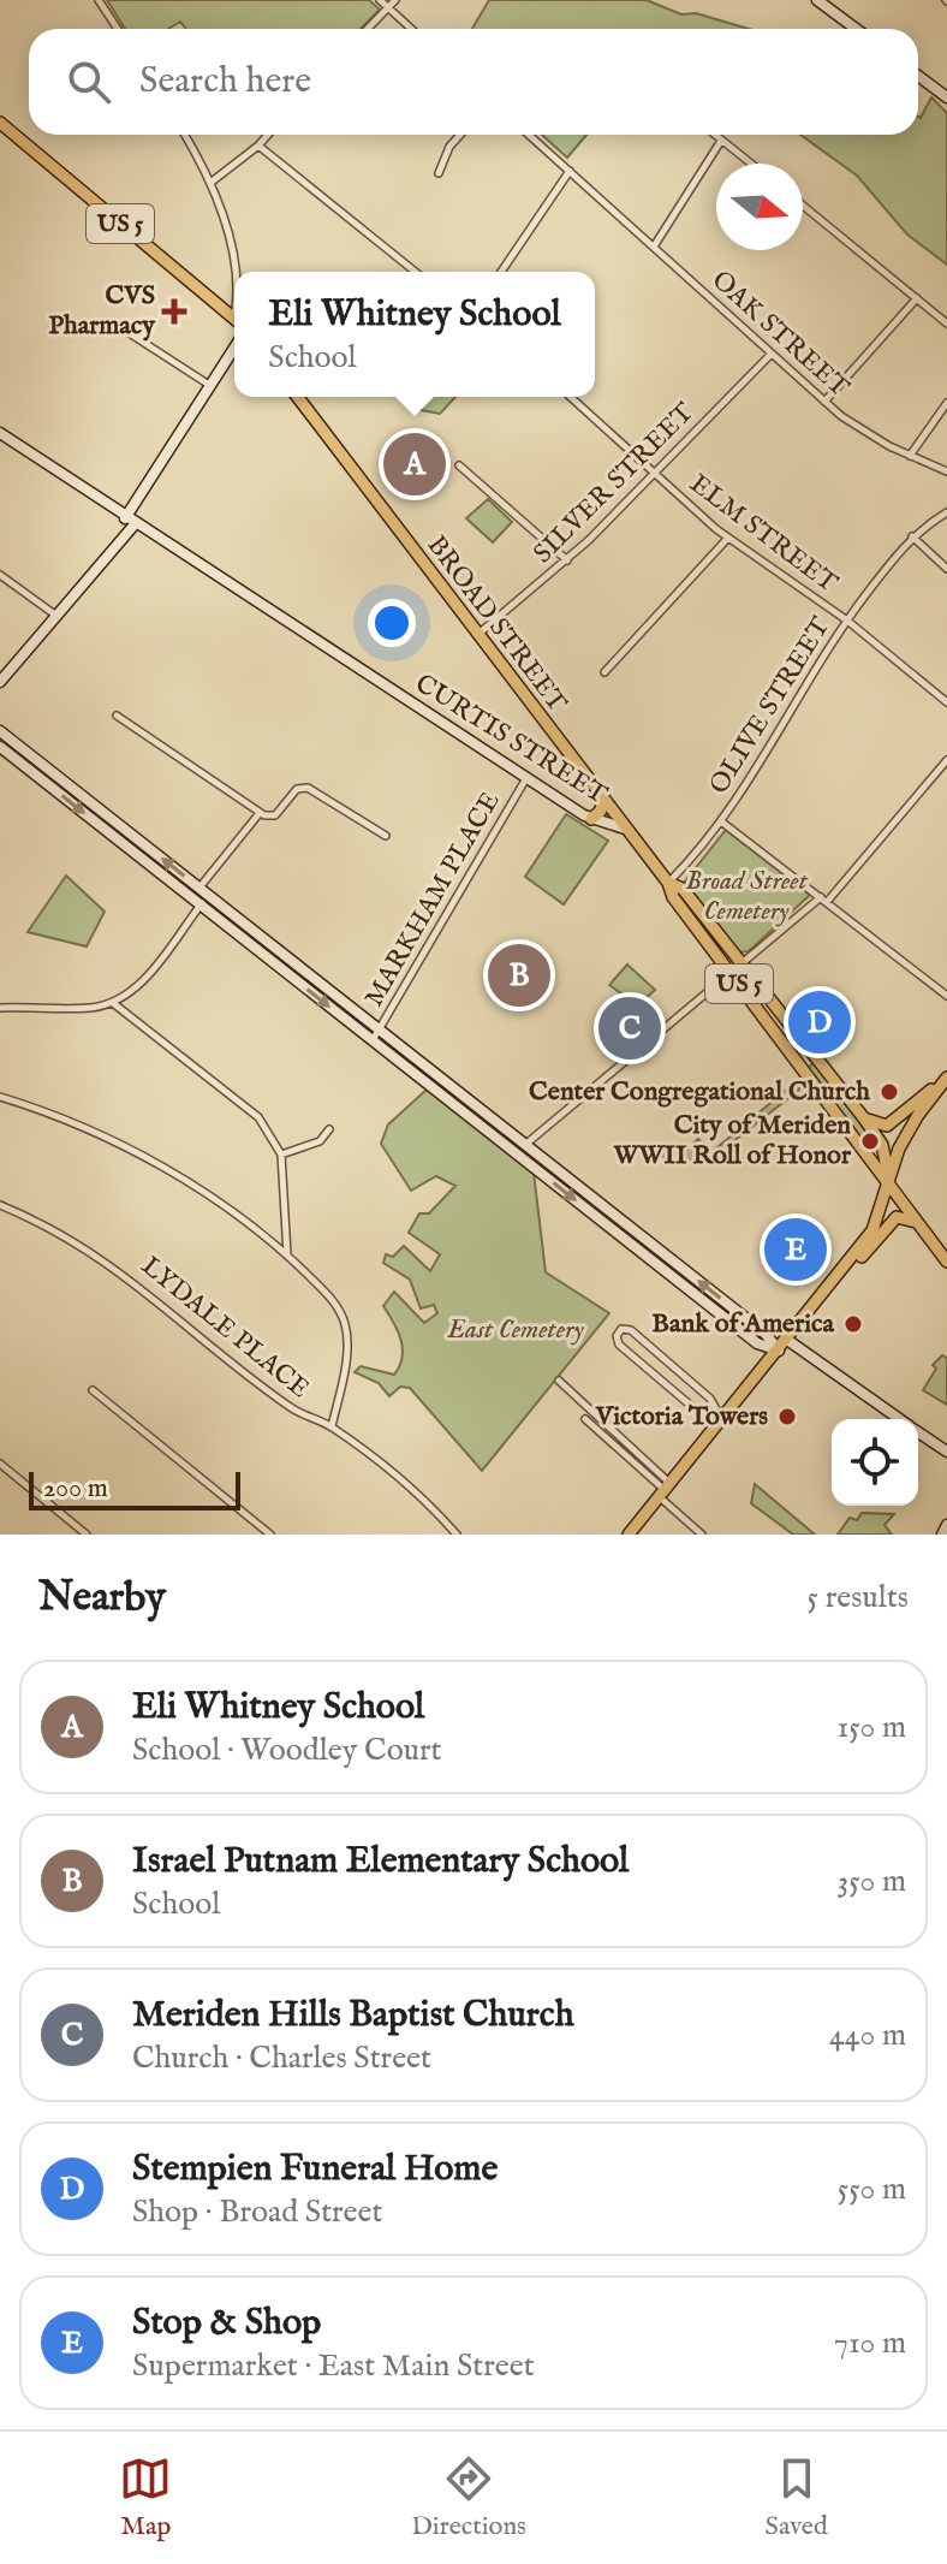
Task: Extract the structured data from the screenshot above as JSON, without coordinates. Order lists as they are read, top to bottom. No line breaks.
{"streets":{"main road":["US 5","BROAD STREET"],"street":["OAK STREET","SILVER STREET","ELM STREET","OLIVE STREET","CURTIS STREET","MARKHAM PLACE","LYDALE PLACE"]},"crossings":[["OAK STREET","SILVER STREET"],["SILVER STREET","ELM STREET"],["SILVER STREET","BROAD STREET"],["ELM STREET","OLIVE STREET"],["BROAD STREET","OLIVE STREET"],["BROAD STREET","CURTIS STREET"],["CURTIS STREET","MARKHAM PLACE"]],"parks":["Broad Street Cemetery","East Cemetery"],"places":{"health":["CVS Pharmacy"],"other":["Center Congregational Church","City of Meriden WWII Roll of Honor","Bank of America","Victoria Towers"]},"scale_bar":"200 m","north":"right","page":{"search":"Search here","popup":["Eli Whitney School","School"],"pins":["A","B","D","C","E"],"scale":"200 m","heading":["Nearby","5 results"],"list":[{"mark":"A","name":"Eli Whitney School","note":"School · Woodley Court","value":"150 m"},{"mark":"B","name":"Israel Putnam Elementary School","note":"School","value":"350 m"},{"mark":"C","name":"Meriden Hills Baptist Church","note":"Church · Charles Street","value":"440 m"},{"mark":"D","name":"Stempien Funeral Home","note":"Shop · Broad Street","value":"550 m"},{"mark":"E","name":"Stop & Shop","note":"Supermarket · East Main Street","value":"710 m"}],"nav":["Map","Directions","Saved"]}}
